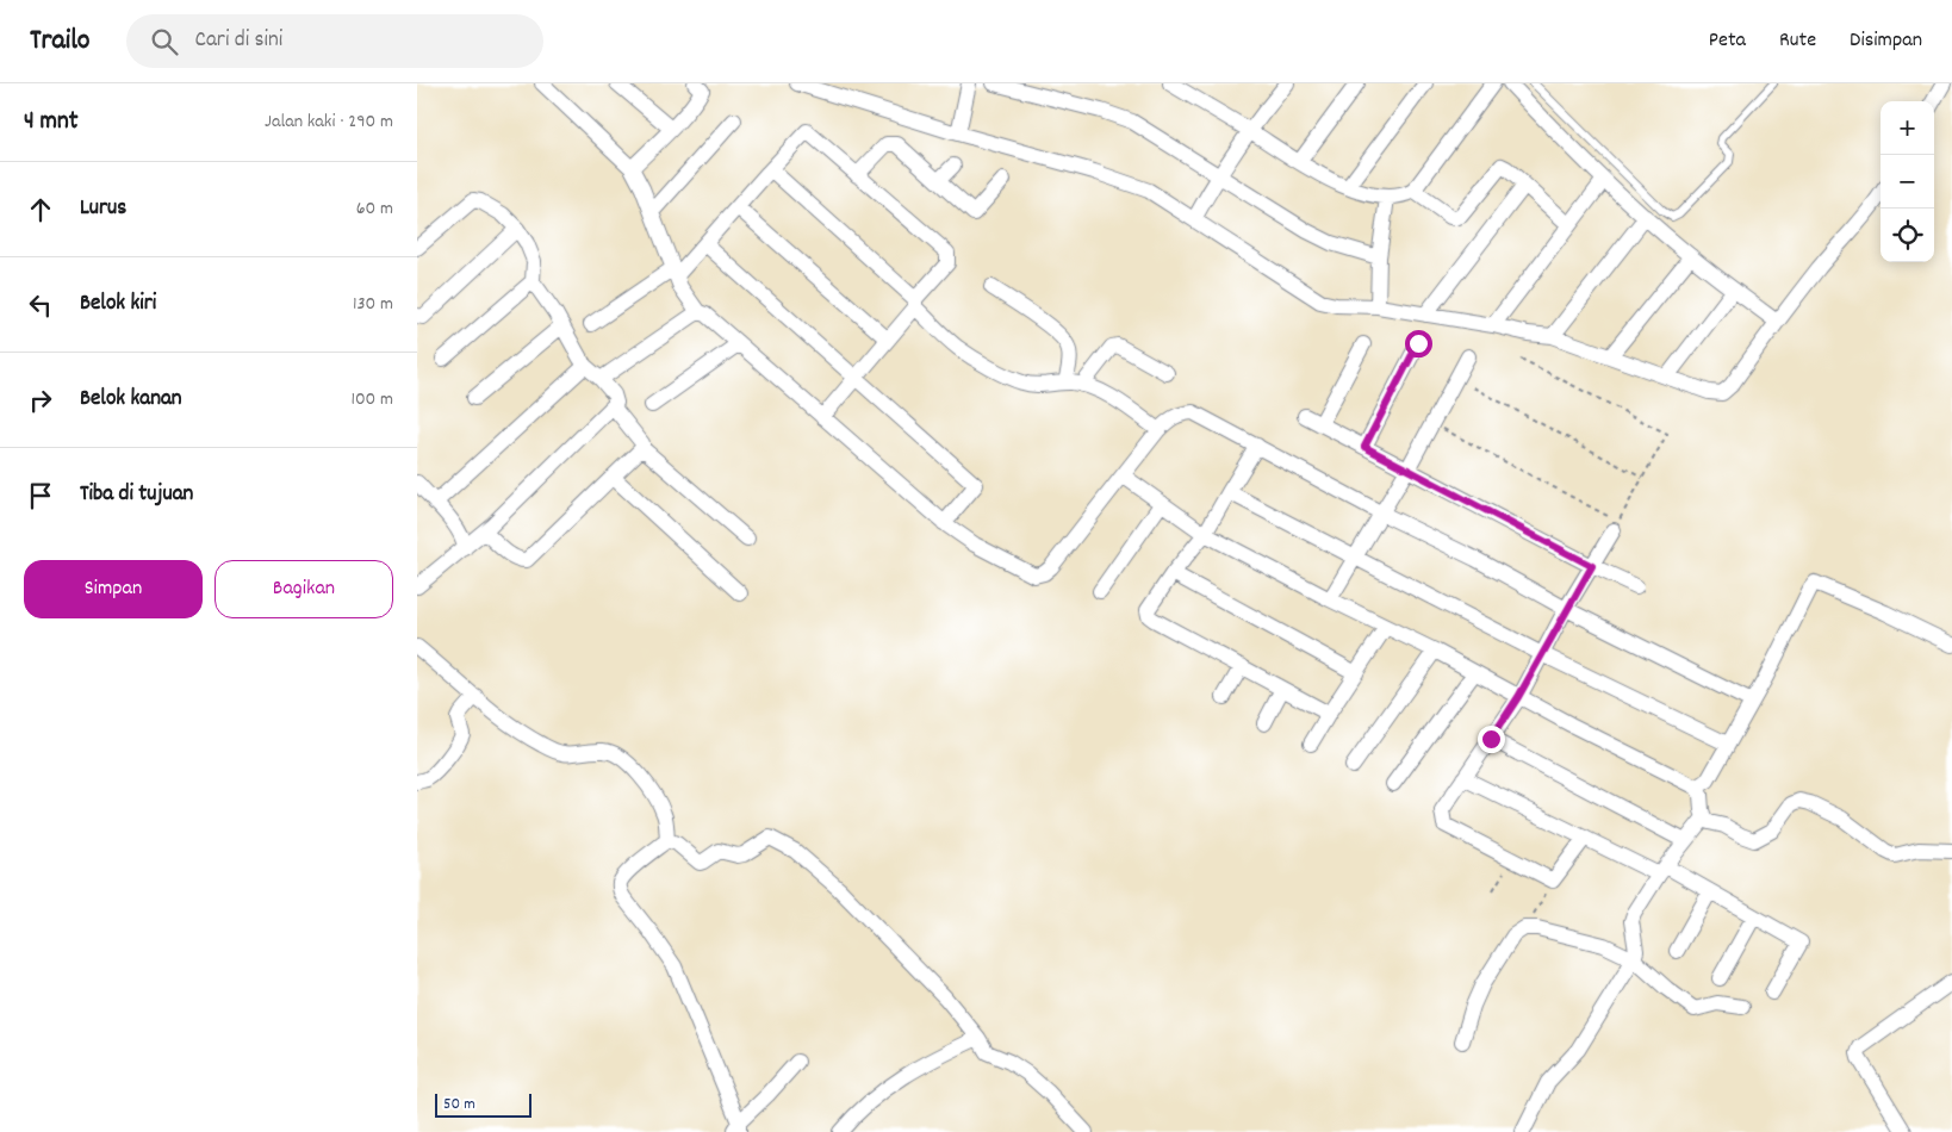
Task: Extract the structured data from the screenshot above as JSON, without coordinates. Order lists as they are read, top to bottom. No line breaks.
{"scale_bar":"50 m","page":{"header":"Trailo","search":"Cari di sini","nav":["Peta","Rute","Disimpan"],"heading":["4 mnt","Jalan kaki · 290 m"],"map_buttons":["+","−"],"list":[["Lurus","60 m"],["Belok kiri","130 m"],["Belok kanan","100 m"],"Tiba di tujuan"],"buttons":["Simpan","Bagikan"],"scale":"50 m"}}
